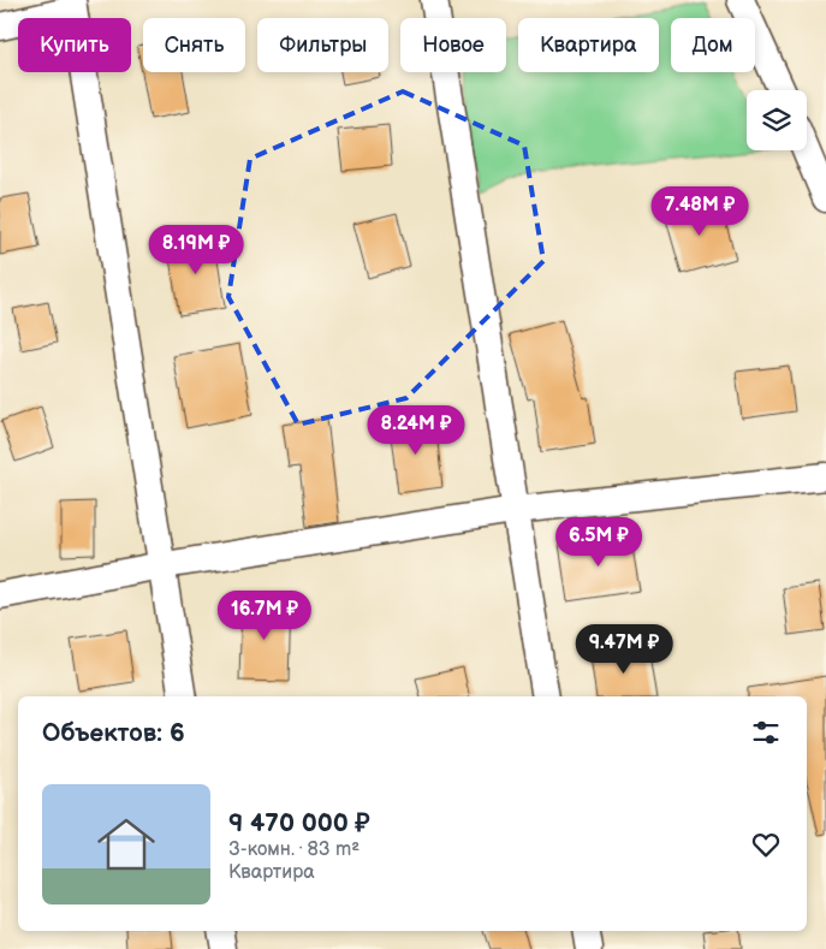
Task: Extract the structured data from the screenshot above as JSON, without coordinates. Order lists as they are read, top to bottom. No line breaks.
{"page":{"chip":["Купить","Снять","Фильтры","Новое","Квартира","Дом"],"price":["7.48M ₽","8.19M ₽","8.24M ₽","6.5M ₽","16.7M ₽","9.47M ₽"],"heading":"Объектов: 6","list":[{"name":"9 470 000 ₽","note":"3-комн. · 83 m² · Квартира"}]}}
